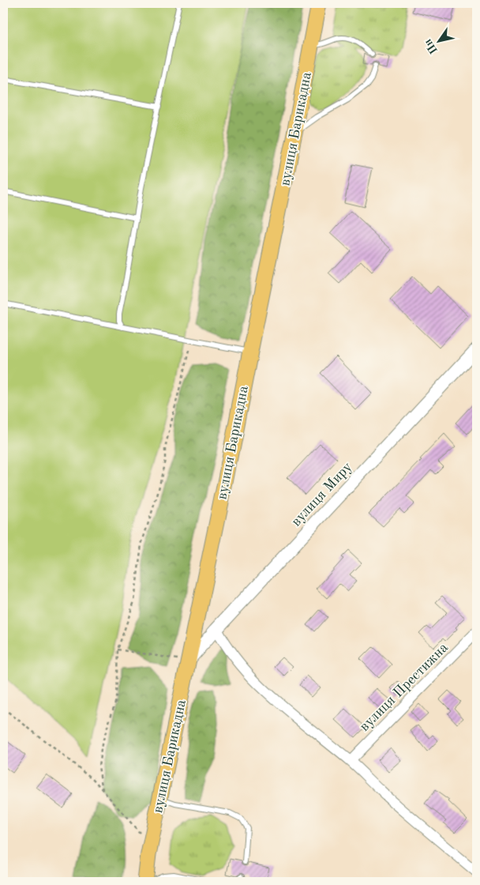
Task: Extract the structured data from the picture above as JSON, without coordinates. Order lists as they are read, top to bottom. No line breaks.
{"streets":{"main road":["вулиця Барикадна"],"street":["вулиця Миру","вулиця Престижна"]},"crossings":[["вулиця Барикадна","вулиця Миру"]],"north":"bottom left"}
